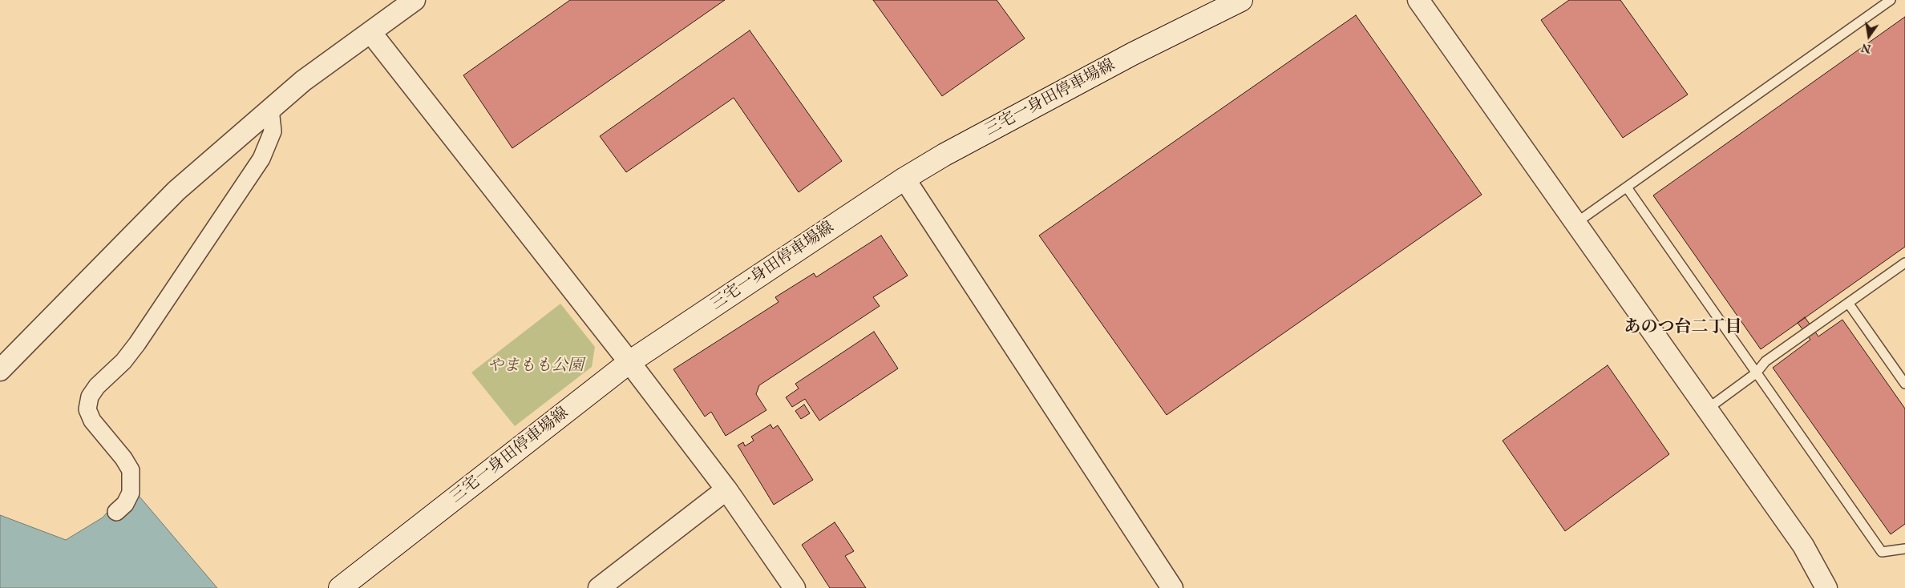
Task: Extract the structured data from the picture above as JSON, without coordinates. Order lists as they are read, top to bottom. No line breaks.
{"streets":{"main road":["三宅一身田停車場線"]},"districts":["あのつ台二丁目"],"parks":["やまもも公園"],"north":"bottom"}
